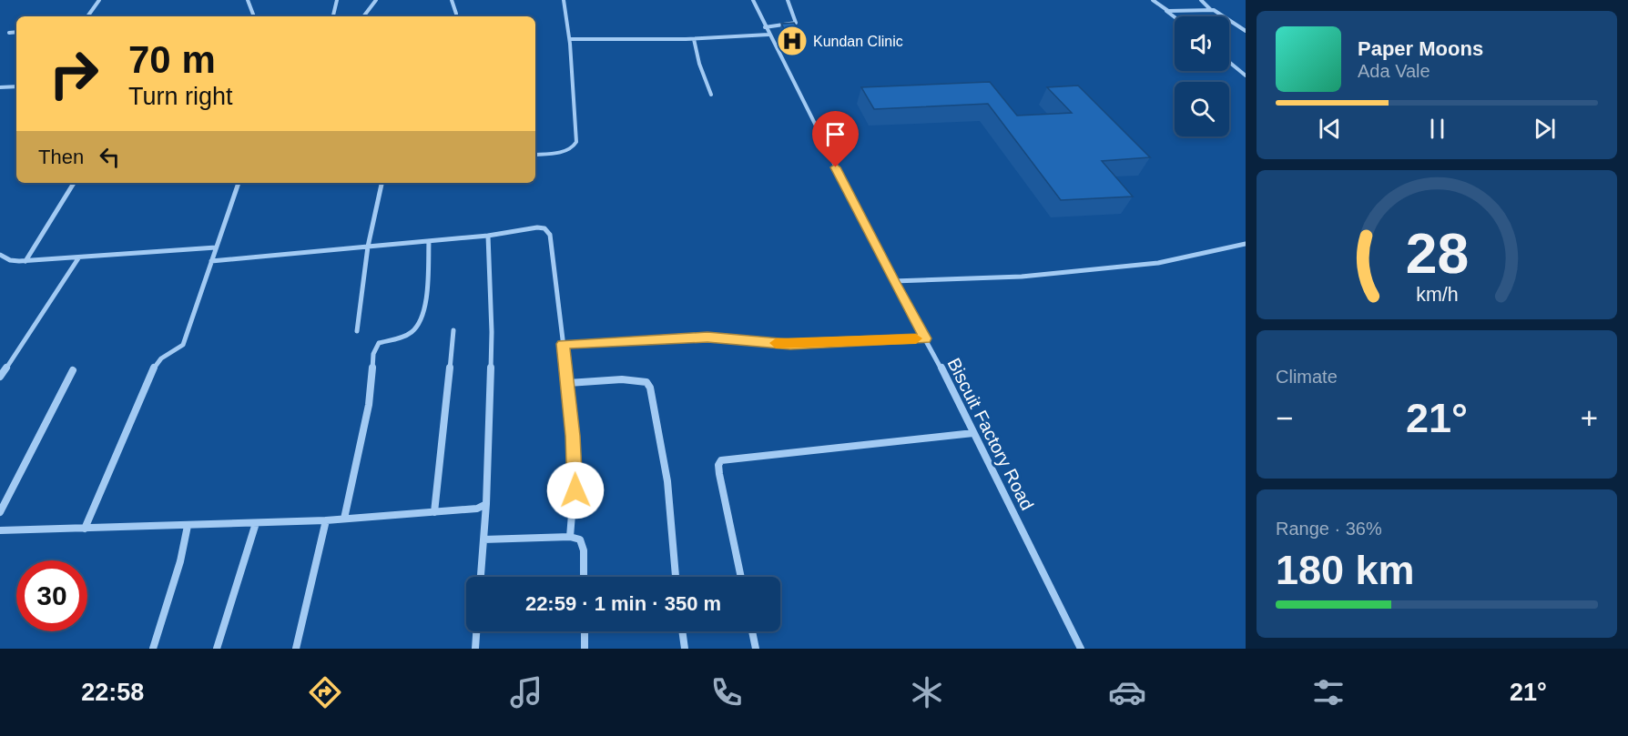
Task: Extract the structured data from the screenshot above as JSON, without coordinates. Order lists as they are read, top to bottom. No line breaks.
{"streets":{"street":["Biscuit Factory Road"]},"places":{"hospital":["Kundan Clinic"]},"page":{"turn":["70 m","Turn right"],"song":["Paper Moons","Ada Vale"],"then":"Then","tile":["Climate",["Range · 36%","180 km"]],"heat":["−","21°","+"],"limit":"30","trip":"22:59 · 1 min · 350 m","tabs":["22:58","21°"],"gauge":["28","km/h"]}}
